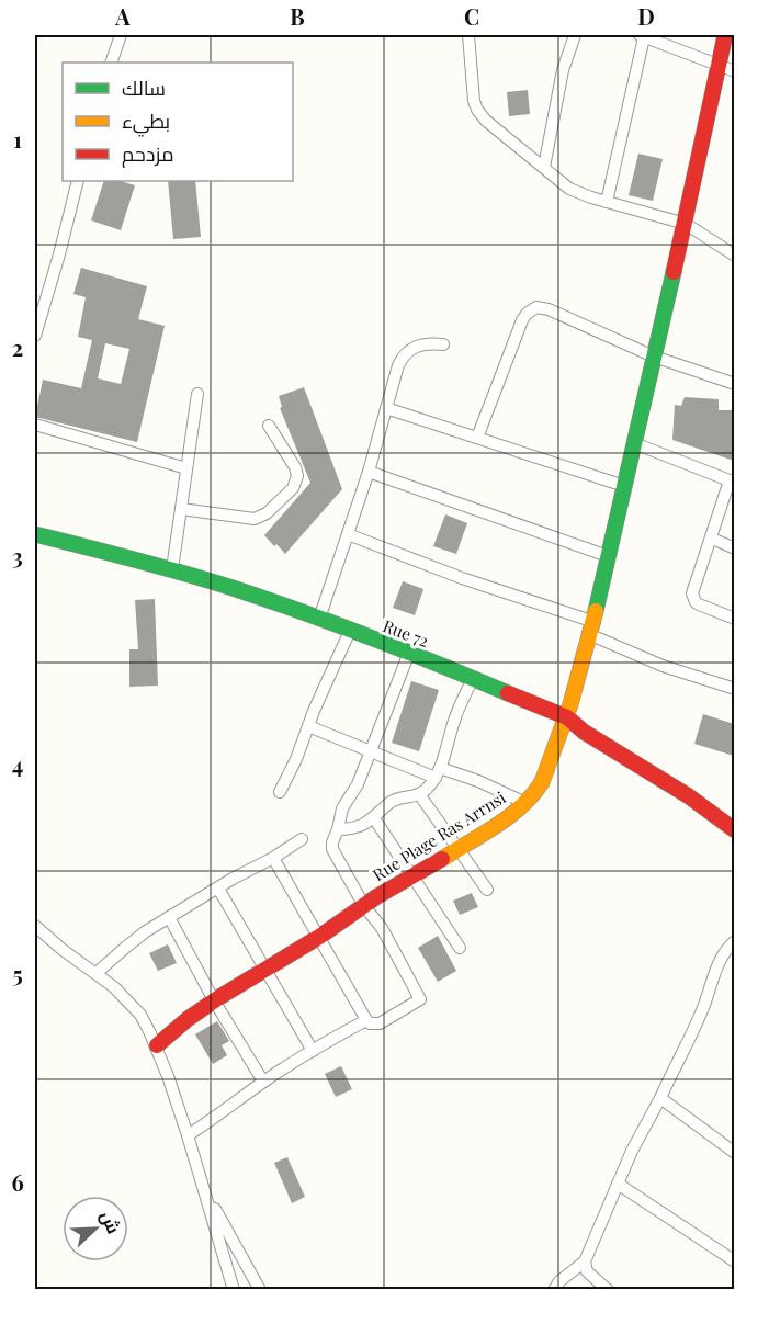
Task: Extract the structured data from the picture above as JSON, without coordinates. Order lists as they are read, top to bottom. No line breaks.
{"streets":{"street":["Rue 72","Rue Plage Ras Arrnsi"]},"crossings":[["Rue 72","Rue Plage Ras Arrnsi"]],"legend":["سالك","بطيء","مزدحم"],"north":"top right","grid":{"columns":["A","B","C","D"],"rows":["1","2","3","4","5","6"]}}
